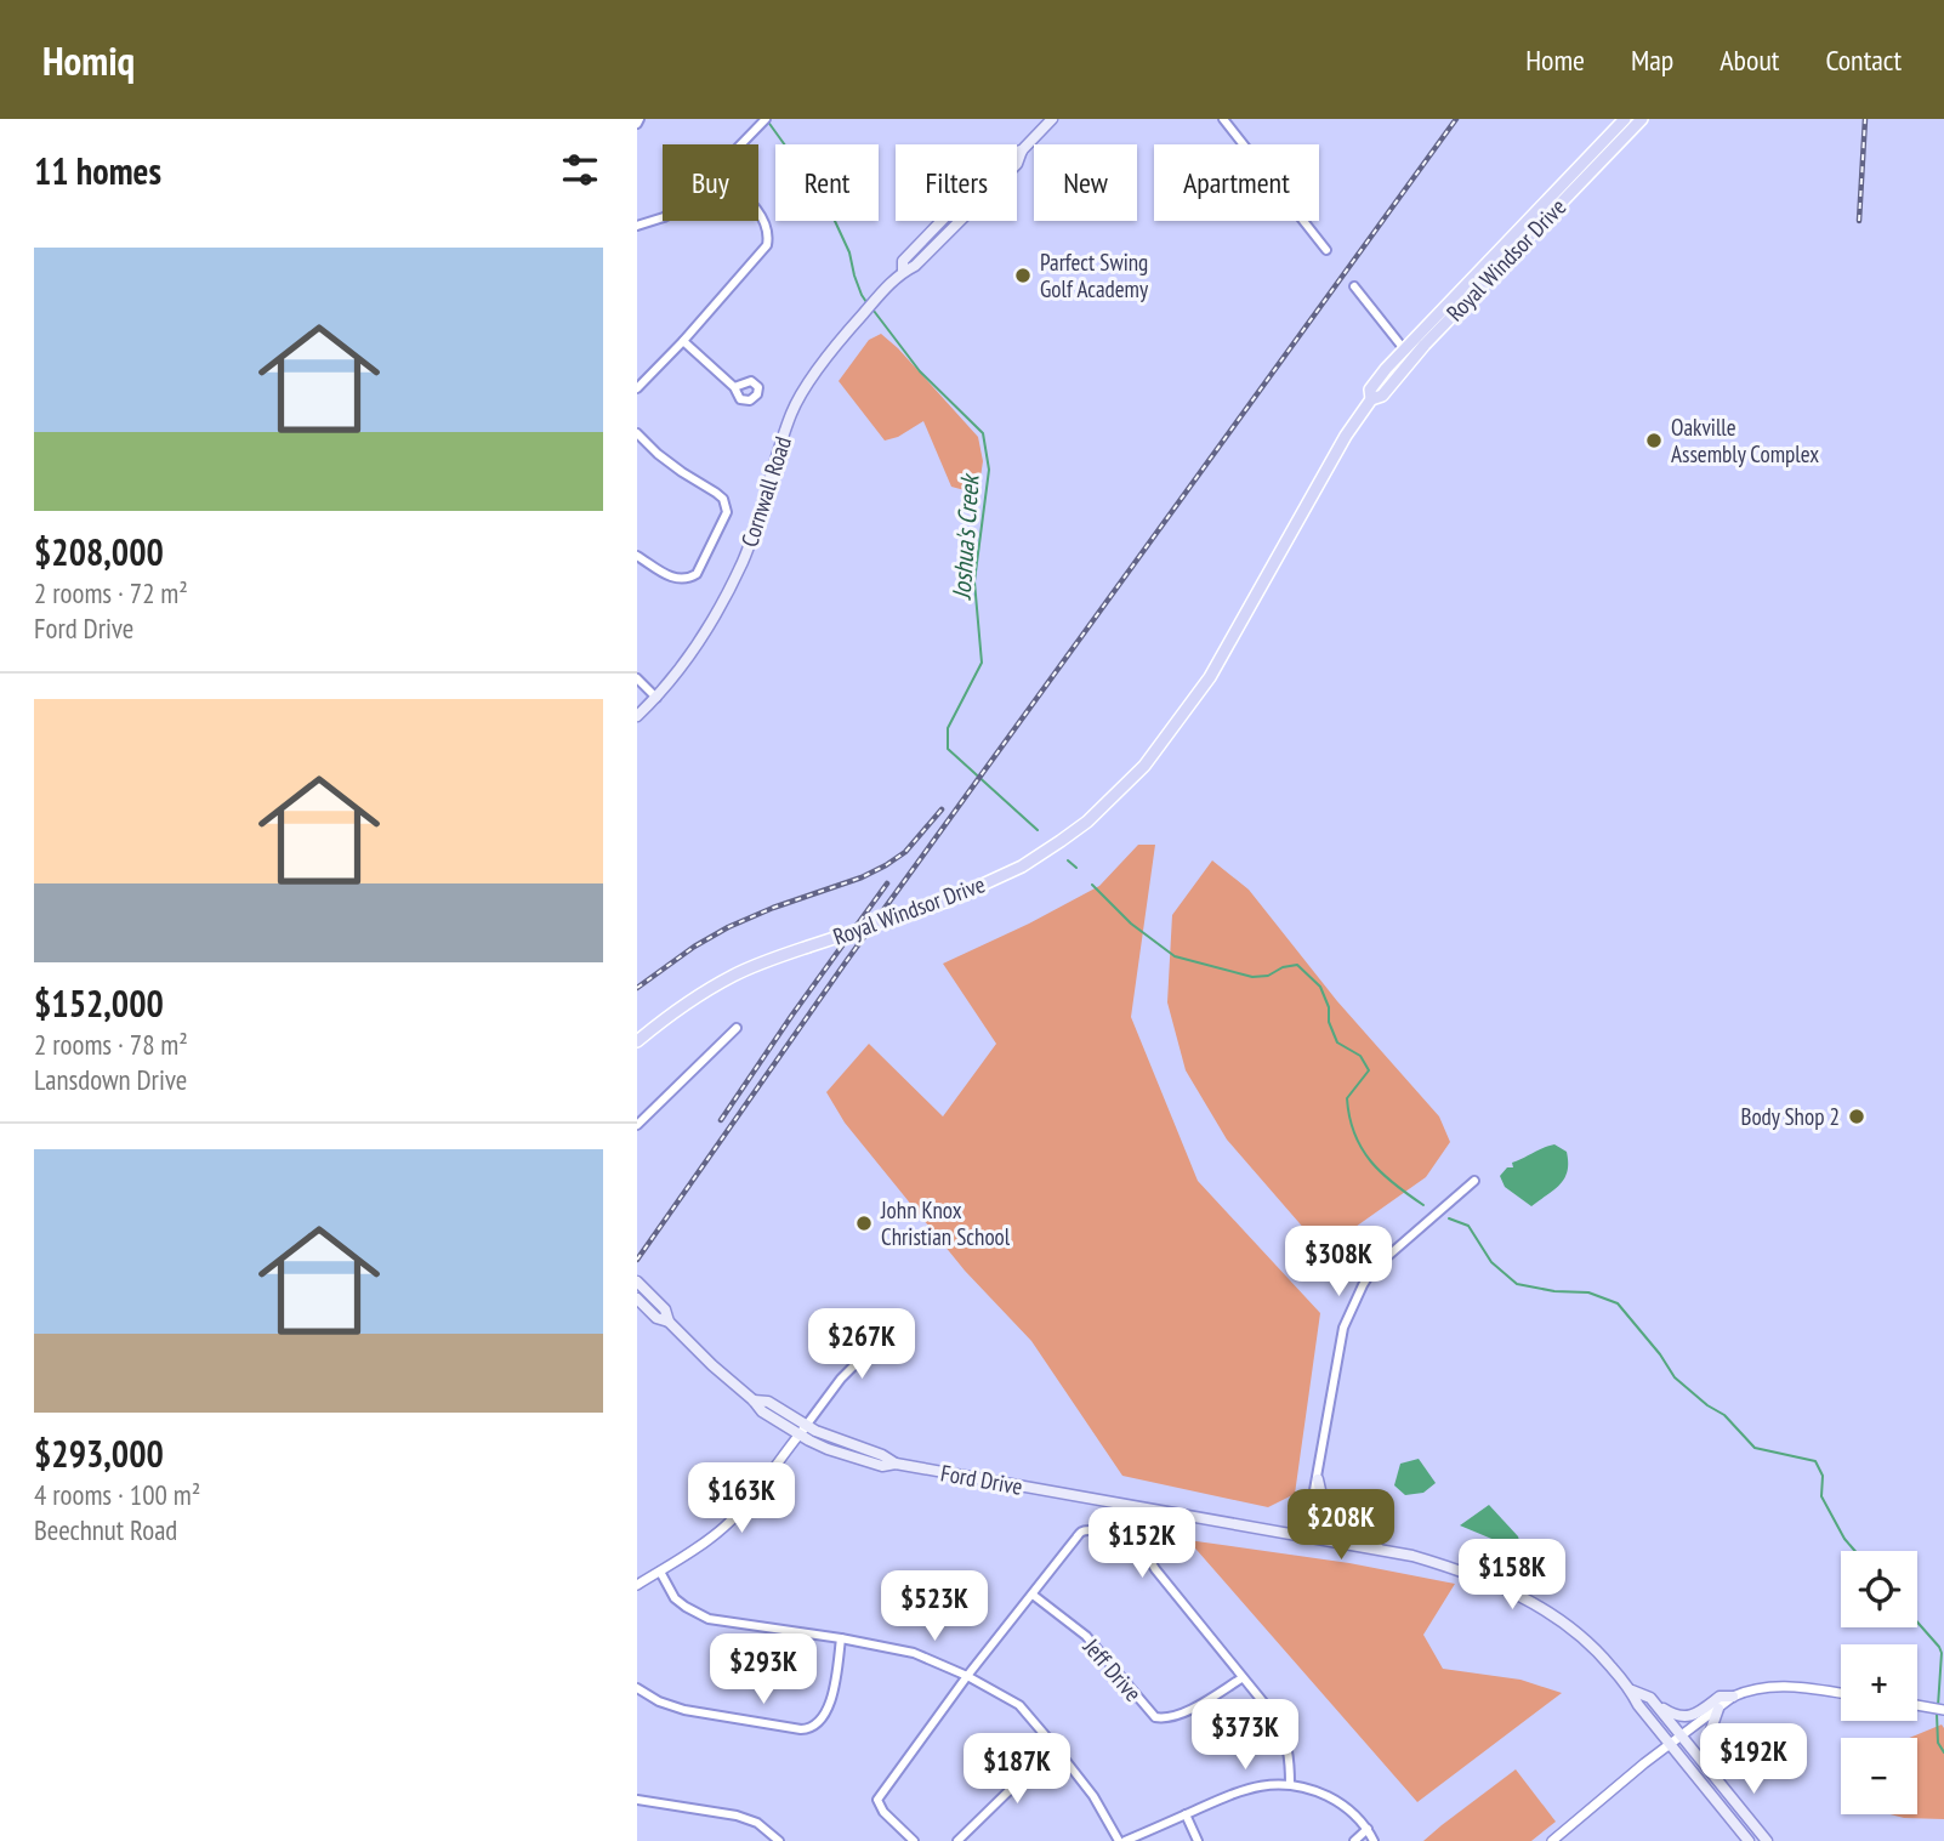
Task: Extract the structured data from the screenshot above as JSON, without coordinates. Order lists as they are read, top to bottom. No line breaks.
{"streets":{"main road":["Royal Windsor Drive","Cornwall Road","Ford Drive"],"street":["Jeff Drive"]},"water":["Joshua's Creek"],"places":["Parfect Swing Golf Academy","Oakville Assembly Complex","Body Shop 2","John Knox Christian School"],"page":{"header":"Homiq","nav":["Home","Map","About","Contact"],"heading":"11 homes","chip":["Buy","Rent","Filters","New","Apartment"],"list":[{"name":"$208,000","note":"2 rooms · 72 m² · Ford Drive"},{"name":"$152,000","note":"2 rooms · 78 m² · Lansdown Drive"},{"name":"$293,000","note":"4 rooms · 100 m² · Beechnut Road"}],"price":["$308K","$267K","$163K","$208K","$152K","$158K","$523K","$293K","$373K","$192K","$187K"],"map_buttons":["+","−"]}}
